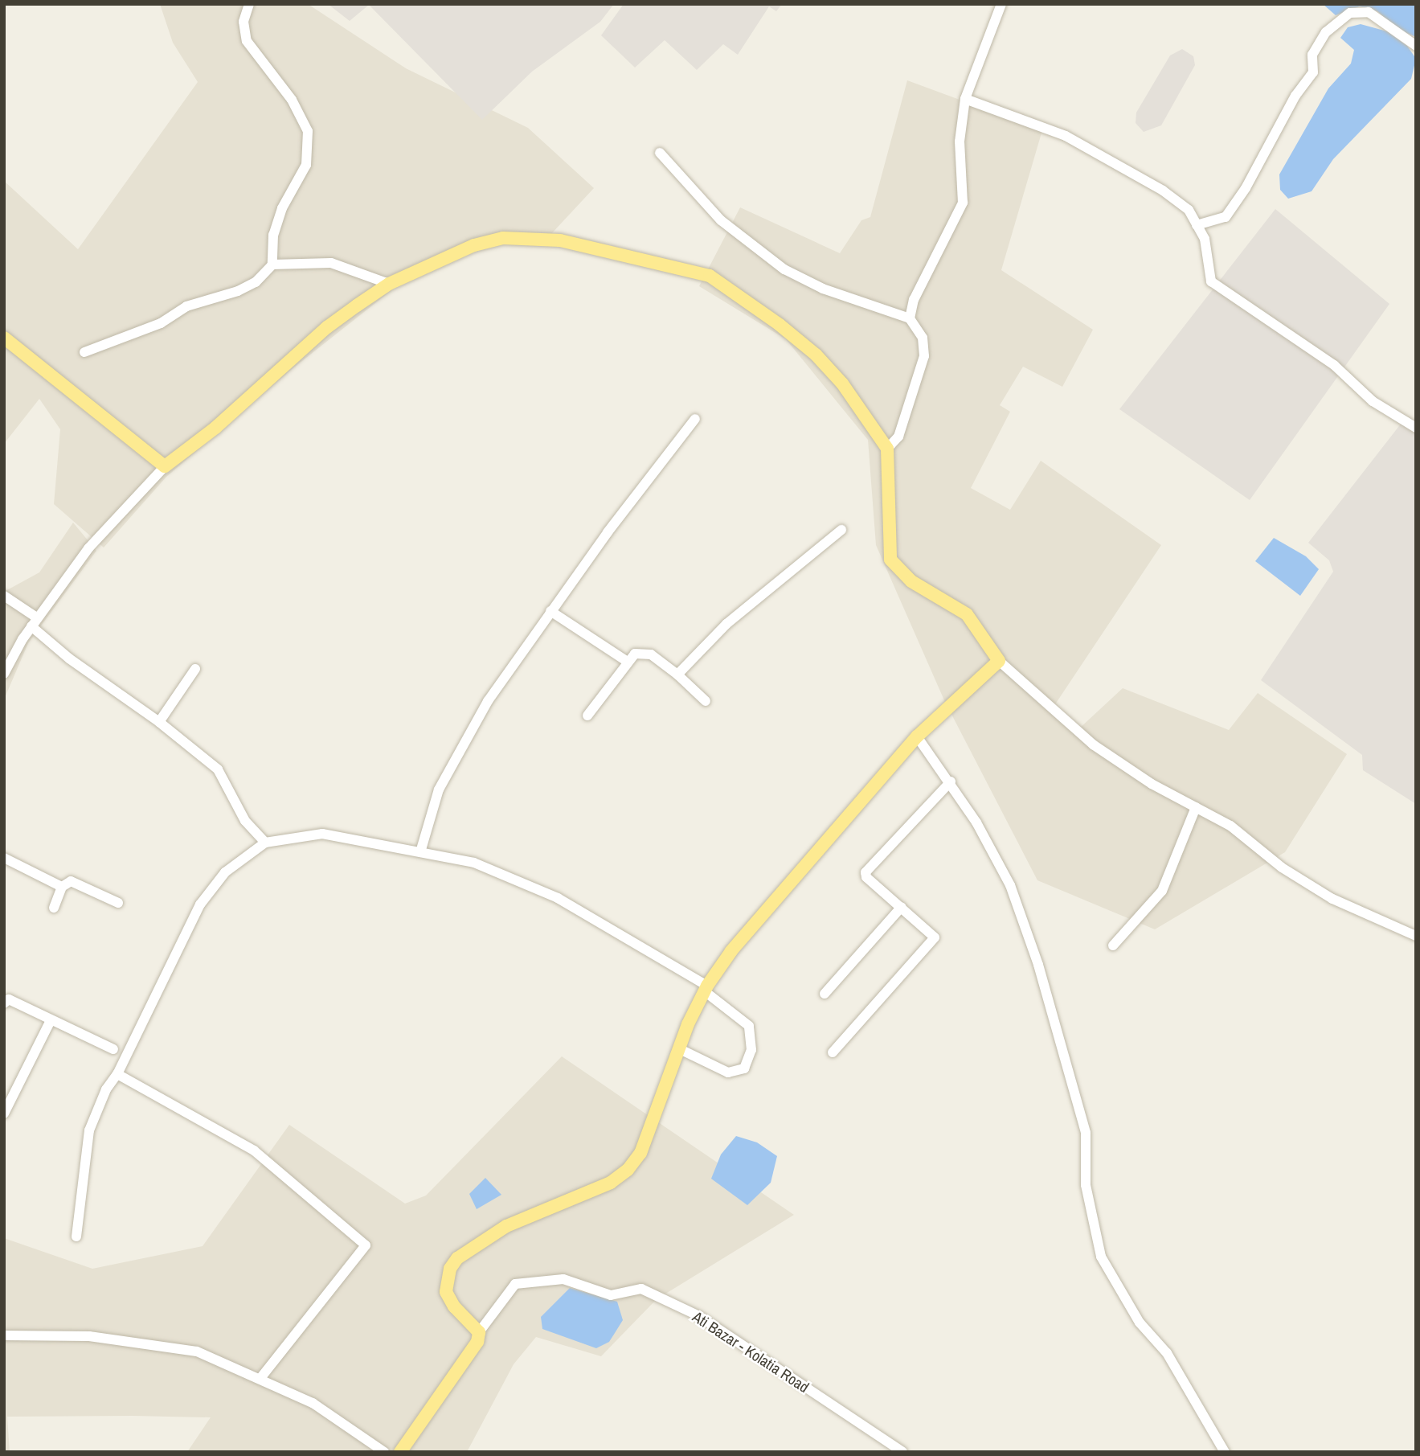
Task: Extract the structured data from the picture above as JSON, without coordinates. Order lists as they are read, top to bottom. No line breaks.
{"streets":{"street":["Ati Bazar - Kolatia Road"]}}
